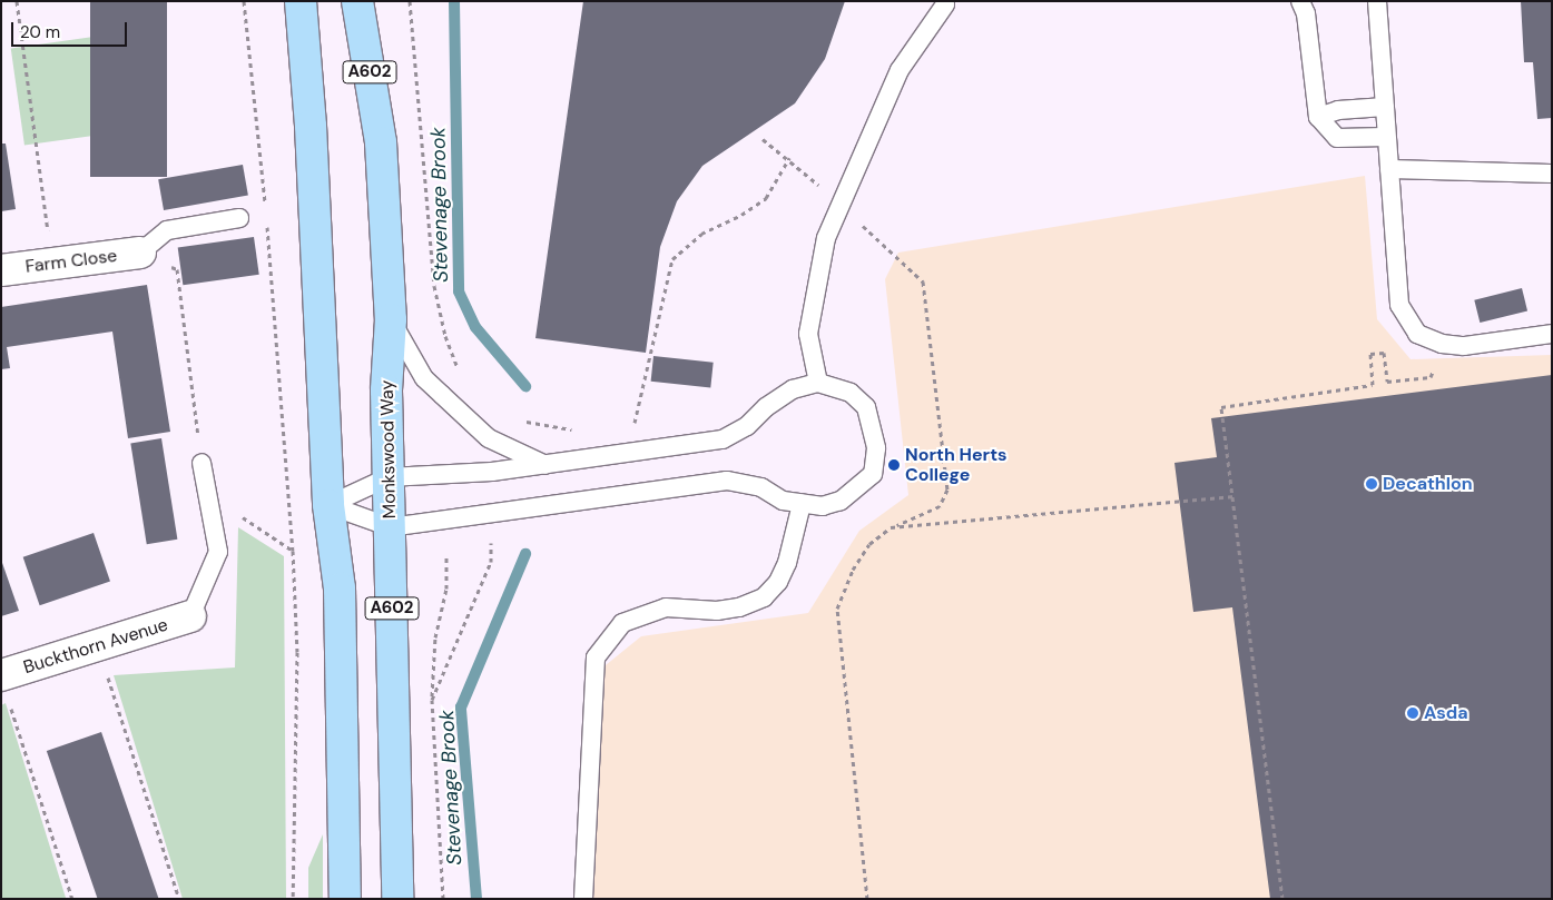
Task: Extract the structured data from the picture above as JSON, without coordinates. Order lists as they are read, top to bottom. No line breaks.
{"streets":{"main road":["A602","Monkswood Way"],"street":["Farm Close","Buckthorn Avenue"]},"water":["Stevenage Brook"],"places":["North Herts College","Decathlon","Asda"],"scale_bar":"20 m"}
